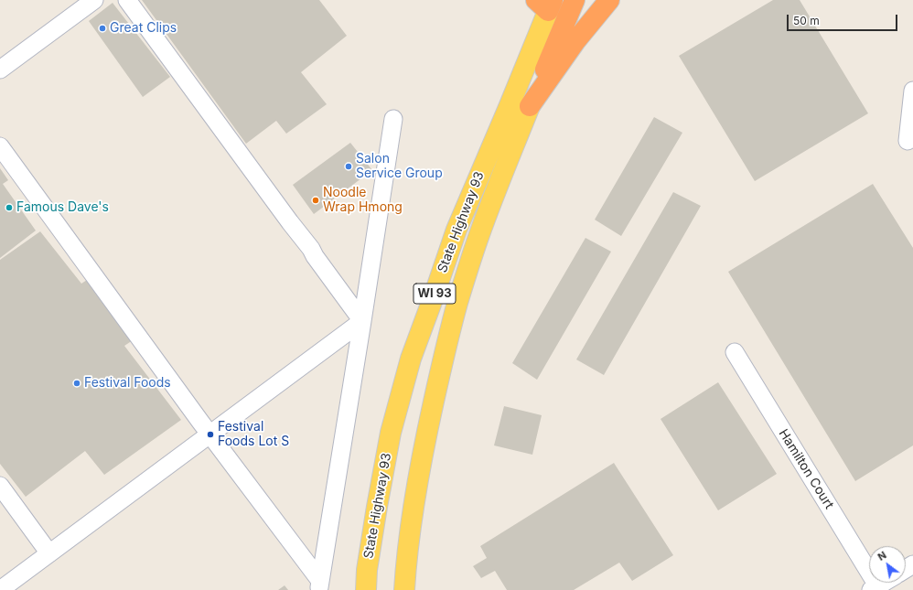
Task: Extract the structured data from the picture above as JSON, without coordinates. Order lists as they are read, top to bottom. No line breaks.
{"streets":{"main road":["State Highway 93","WI 93"],"street":["Hamilton Court"]},"places":["Great Clips","Salon Service Group","Noodle Wrap Hmong","Famous Dave's","Festival Foods","Festival Foods Lot S"],"scale_bar":"50 m","north":"top left"}
